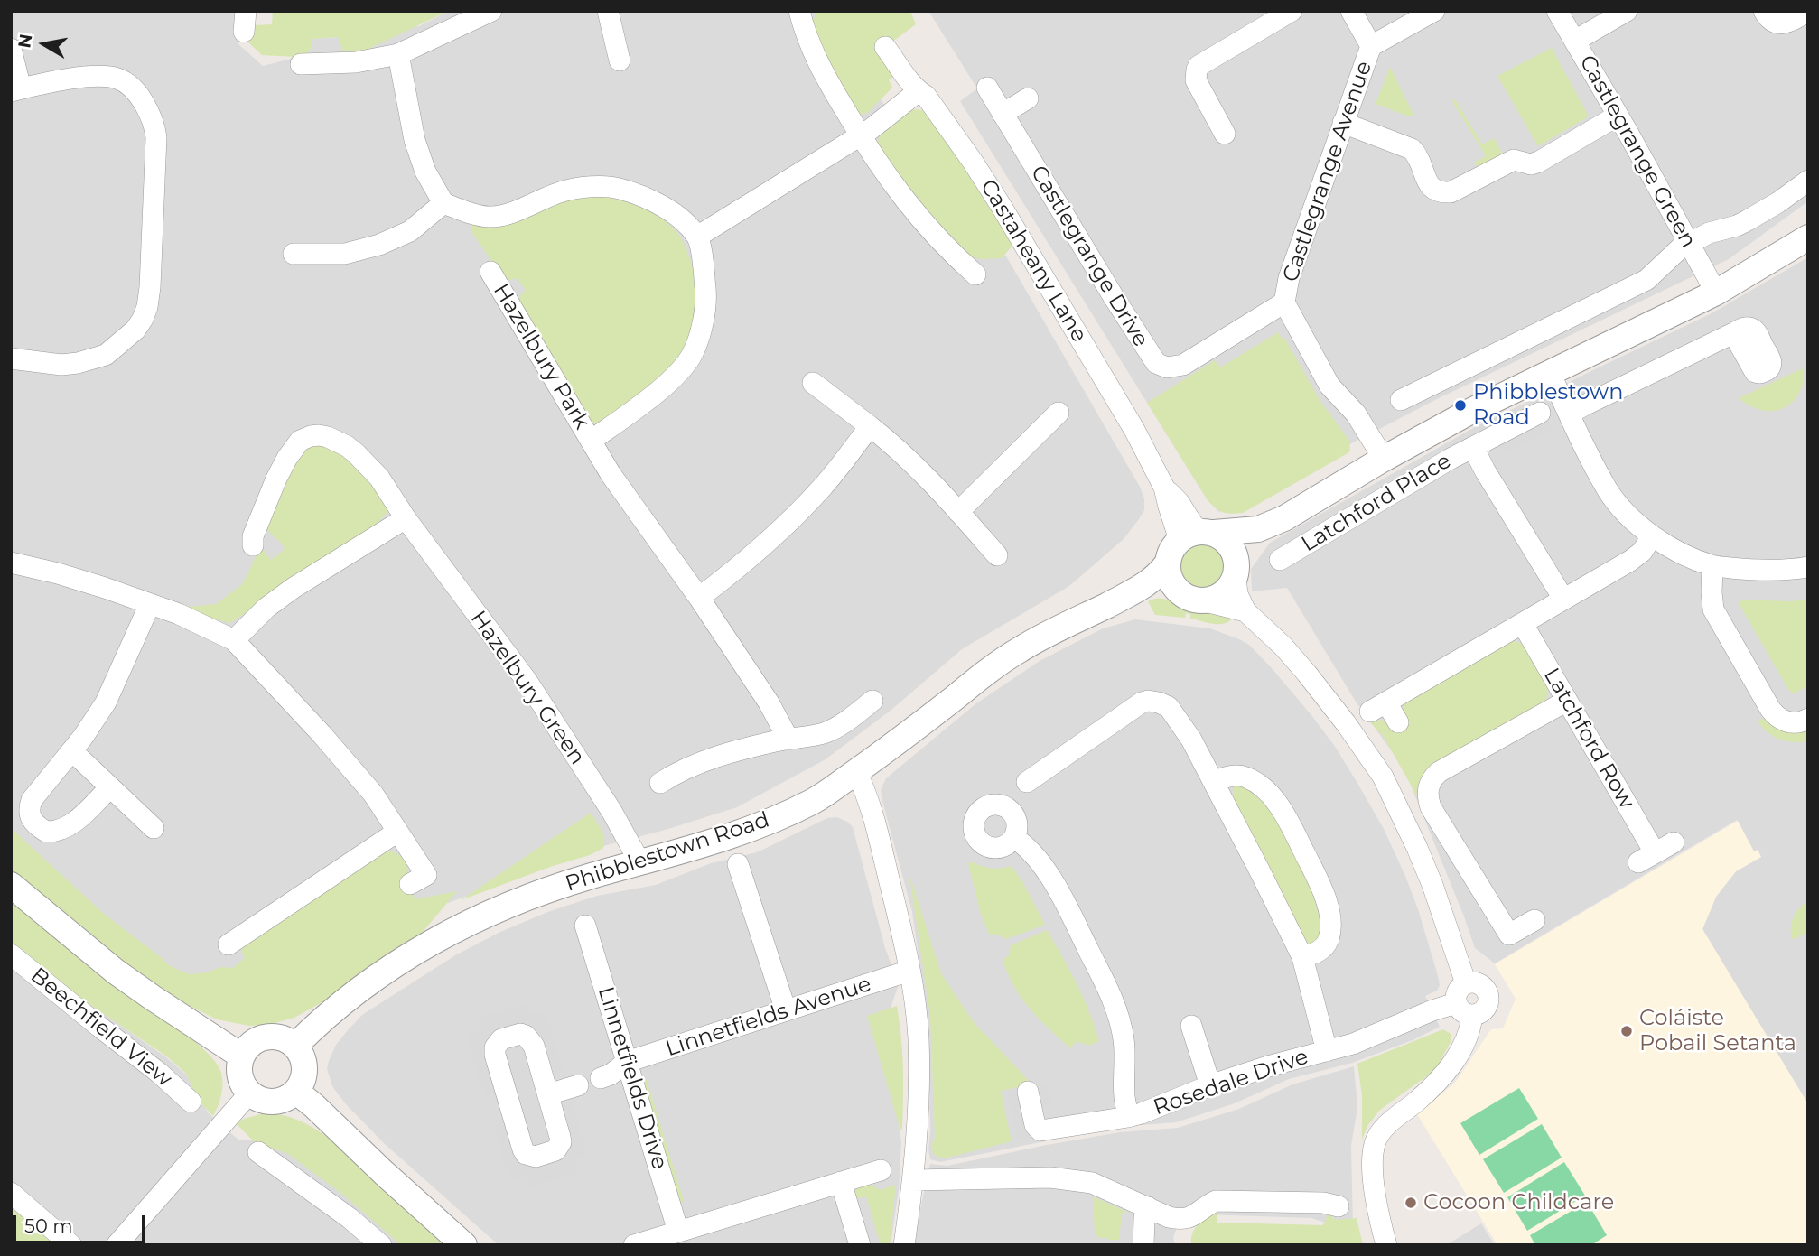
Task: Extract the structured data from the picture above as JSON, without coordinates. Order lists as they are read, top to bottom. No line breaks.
{"streets":{"street":["Castlegrange Green","Castlegrange Avenue","Castlegrange Drive","Castaheany Lane","Hazelbury Park","Latchford Place","Hazelbury Green","Latchford Row","Phibblestown Road","Linnetfields Avenue","Beechfield View","Linnetfields Drive","Rosedale Drive"]},"crossings":[["Castlegrange Avenue","Castlegrange Drive"],["Castaheany Lane","Phibblestown Road"],["Hazelbury Green","Phibblestown Road"],["Linnetfields Avenue","Linnetfields Drive"]],"places":["Phibblestown Road","Coláiste Pobail Setanta","Cocoon Childcare"],"scale_bar":"50 m","north":"left"}
